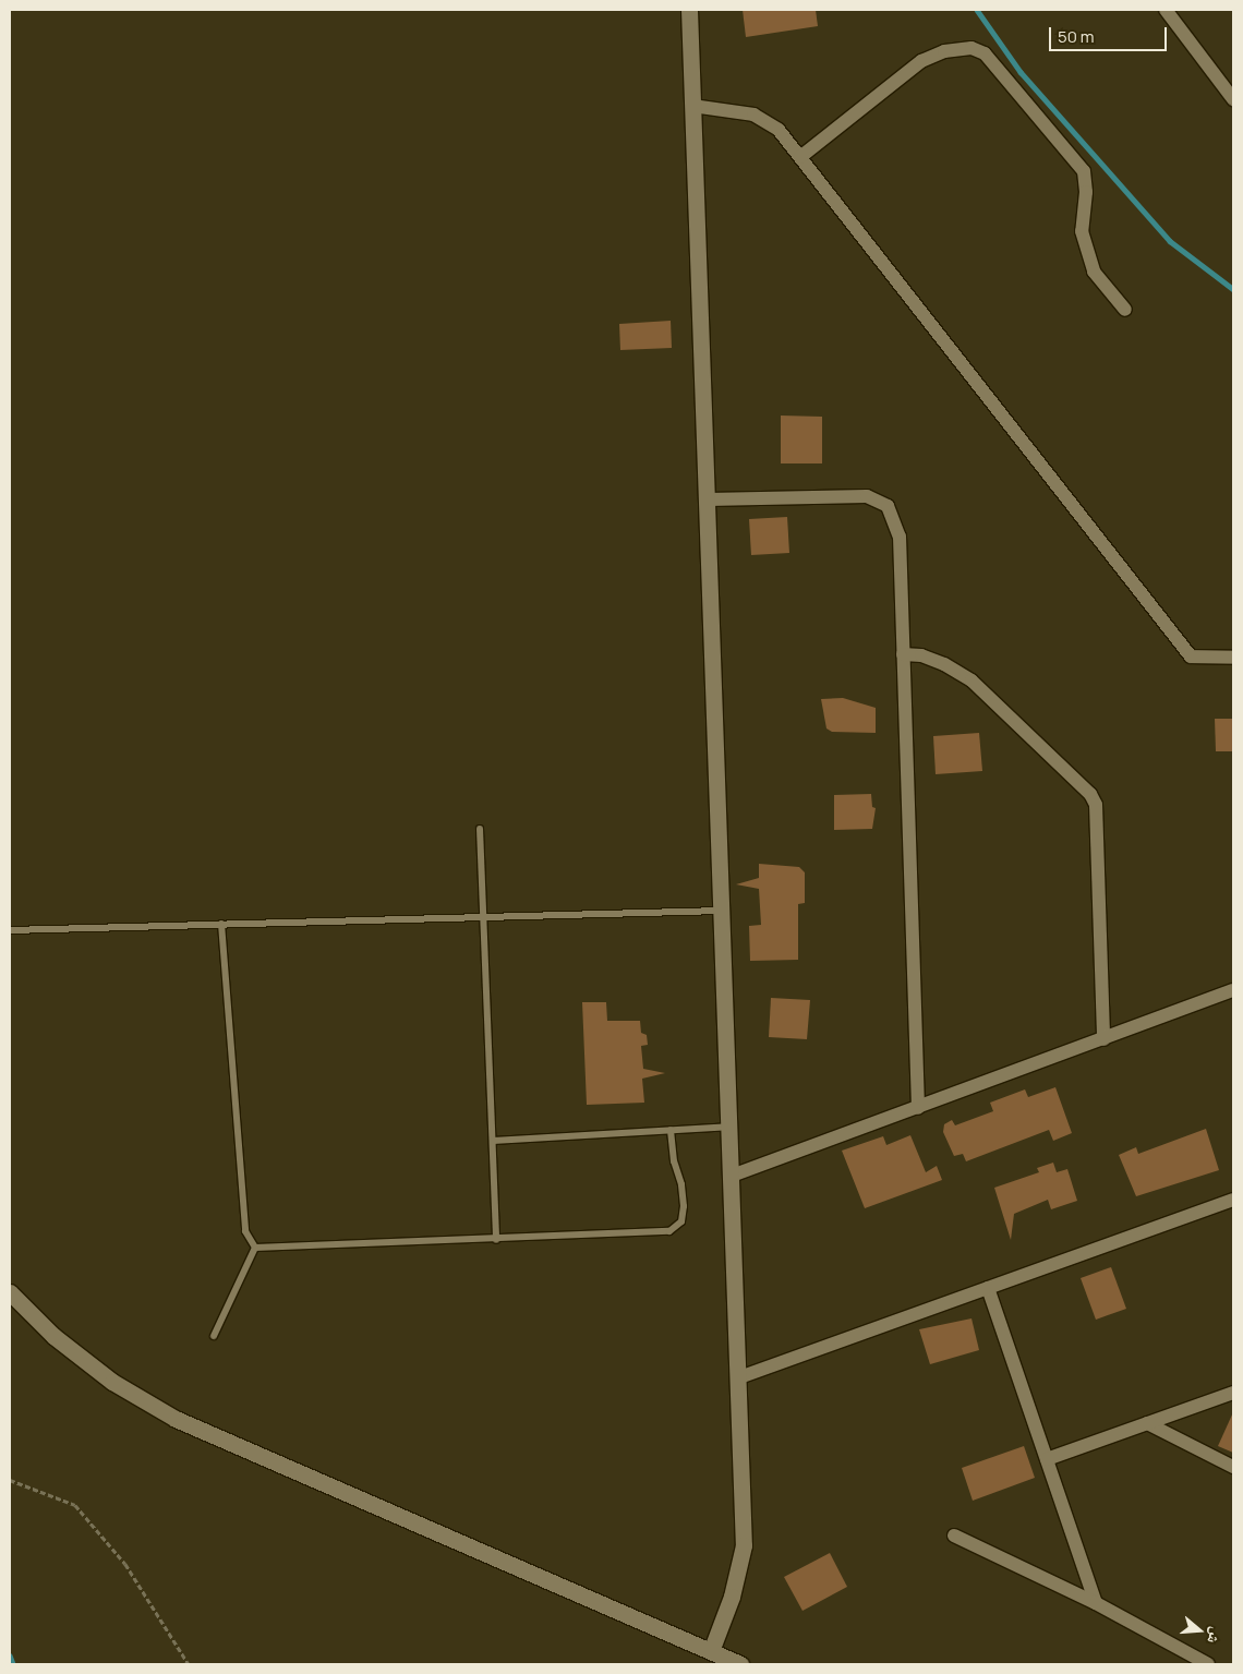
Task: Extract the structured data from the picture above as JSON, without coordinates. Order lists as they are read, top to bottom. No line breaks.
{"scale_bar":"50 m","north":"right"}
